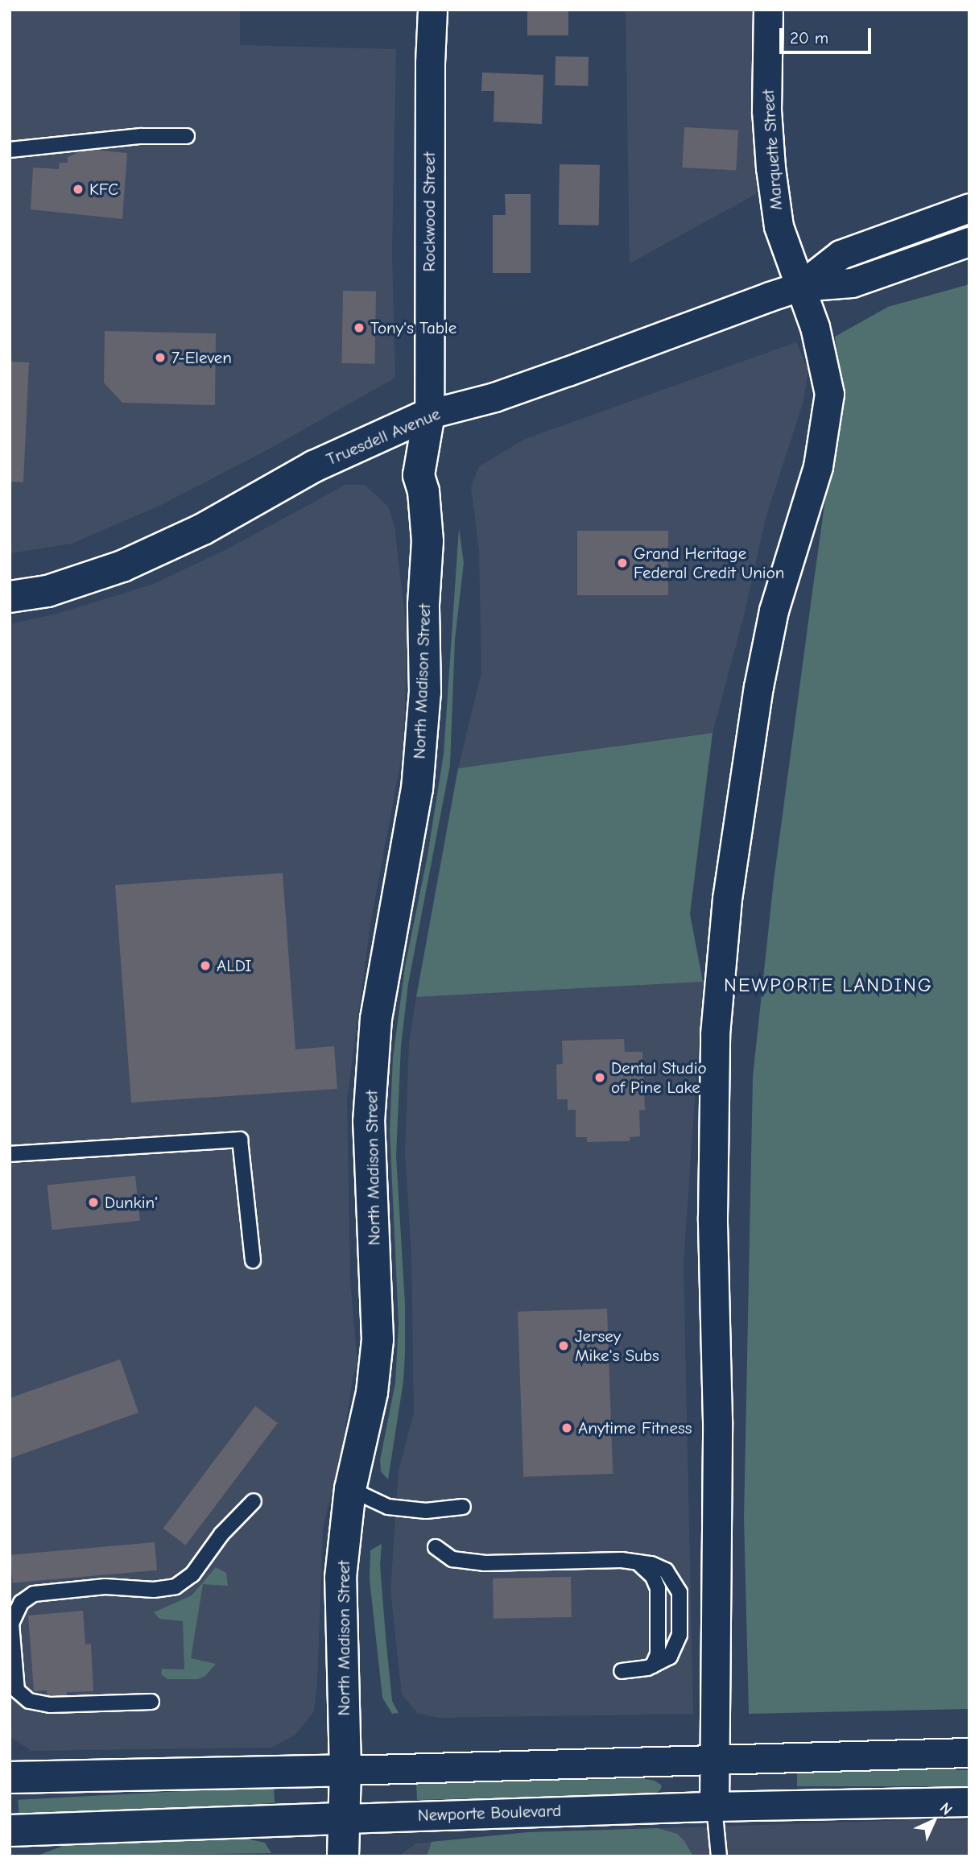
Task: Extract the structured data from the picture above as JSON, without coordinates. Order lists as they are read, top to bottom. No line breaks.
{"streets":{"street":["Marquette Street","Rockwood Street","Truesdell Avenue","North Madison Street","Newporte Boulevard"]},"crossings":[["Marquette Street","Truesdell Avenue"],["Marquette Street","Newporte Boulevard"],["Rockwood Street","Truesdell Avenue"],["Rockwood Street","North Madison Street"],["Truesdell Avenue","North Madison Street"],["North Madison Street","Newporte Boulevard"]],"districts":["NEWPORTE LANDING"],"places":["KFC","Tony's Table","7-Eleven","Grand Heritage Federal Credit Union","ALDI","Dental Studio of Pine Lake","Dunkin'","Jersey Mike's Subs","Anytime Fitness"],"scale_bar":"20 m","north":"top right"}
